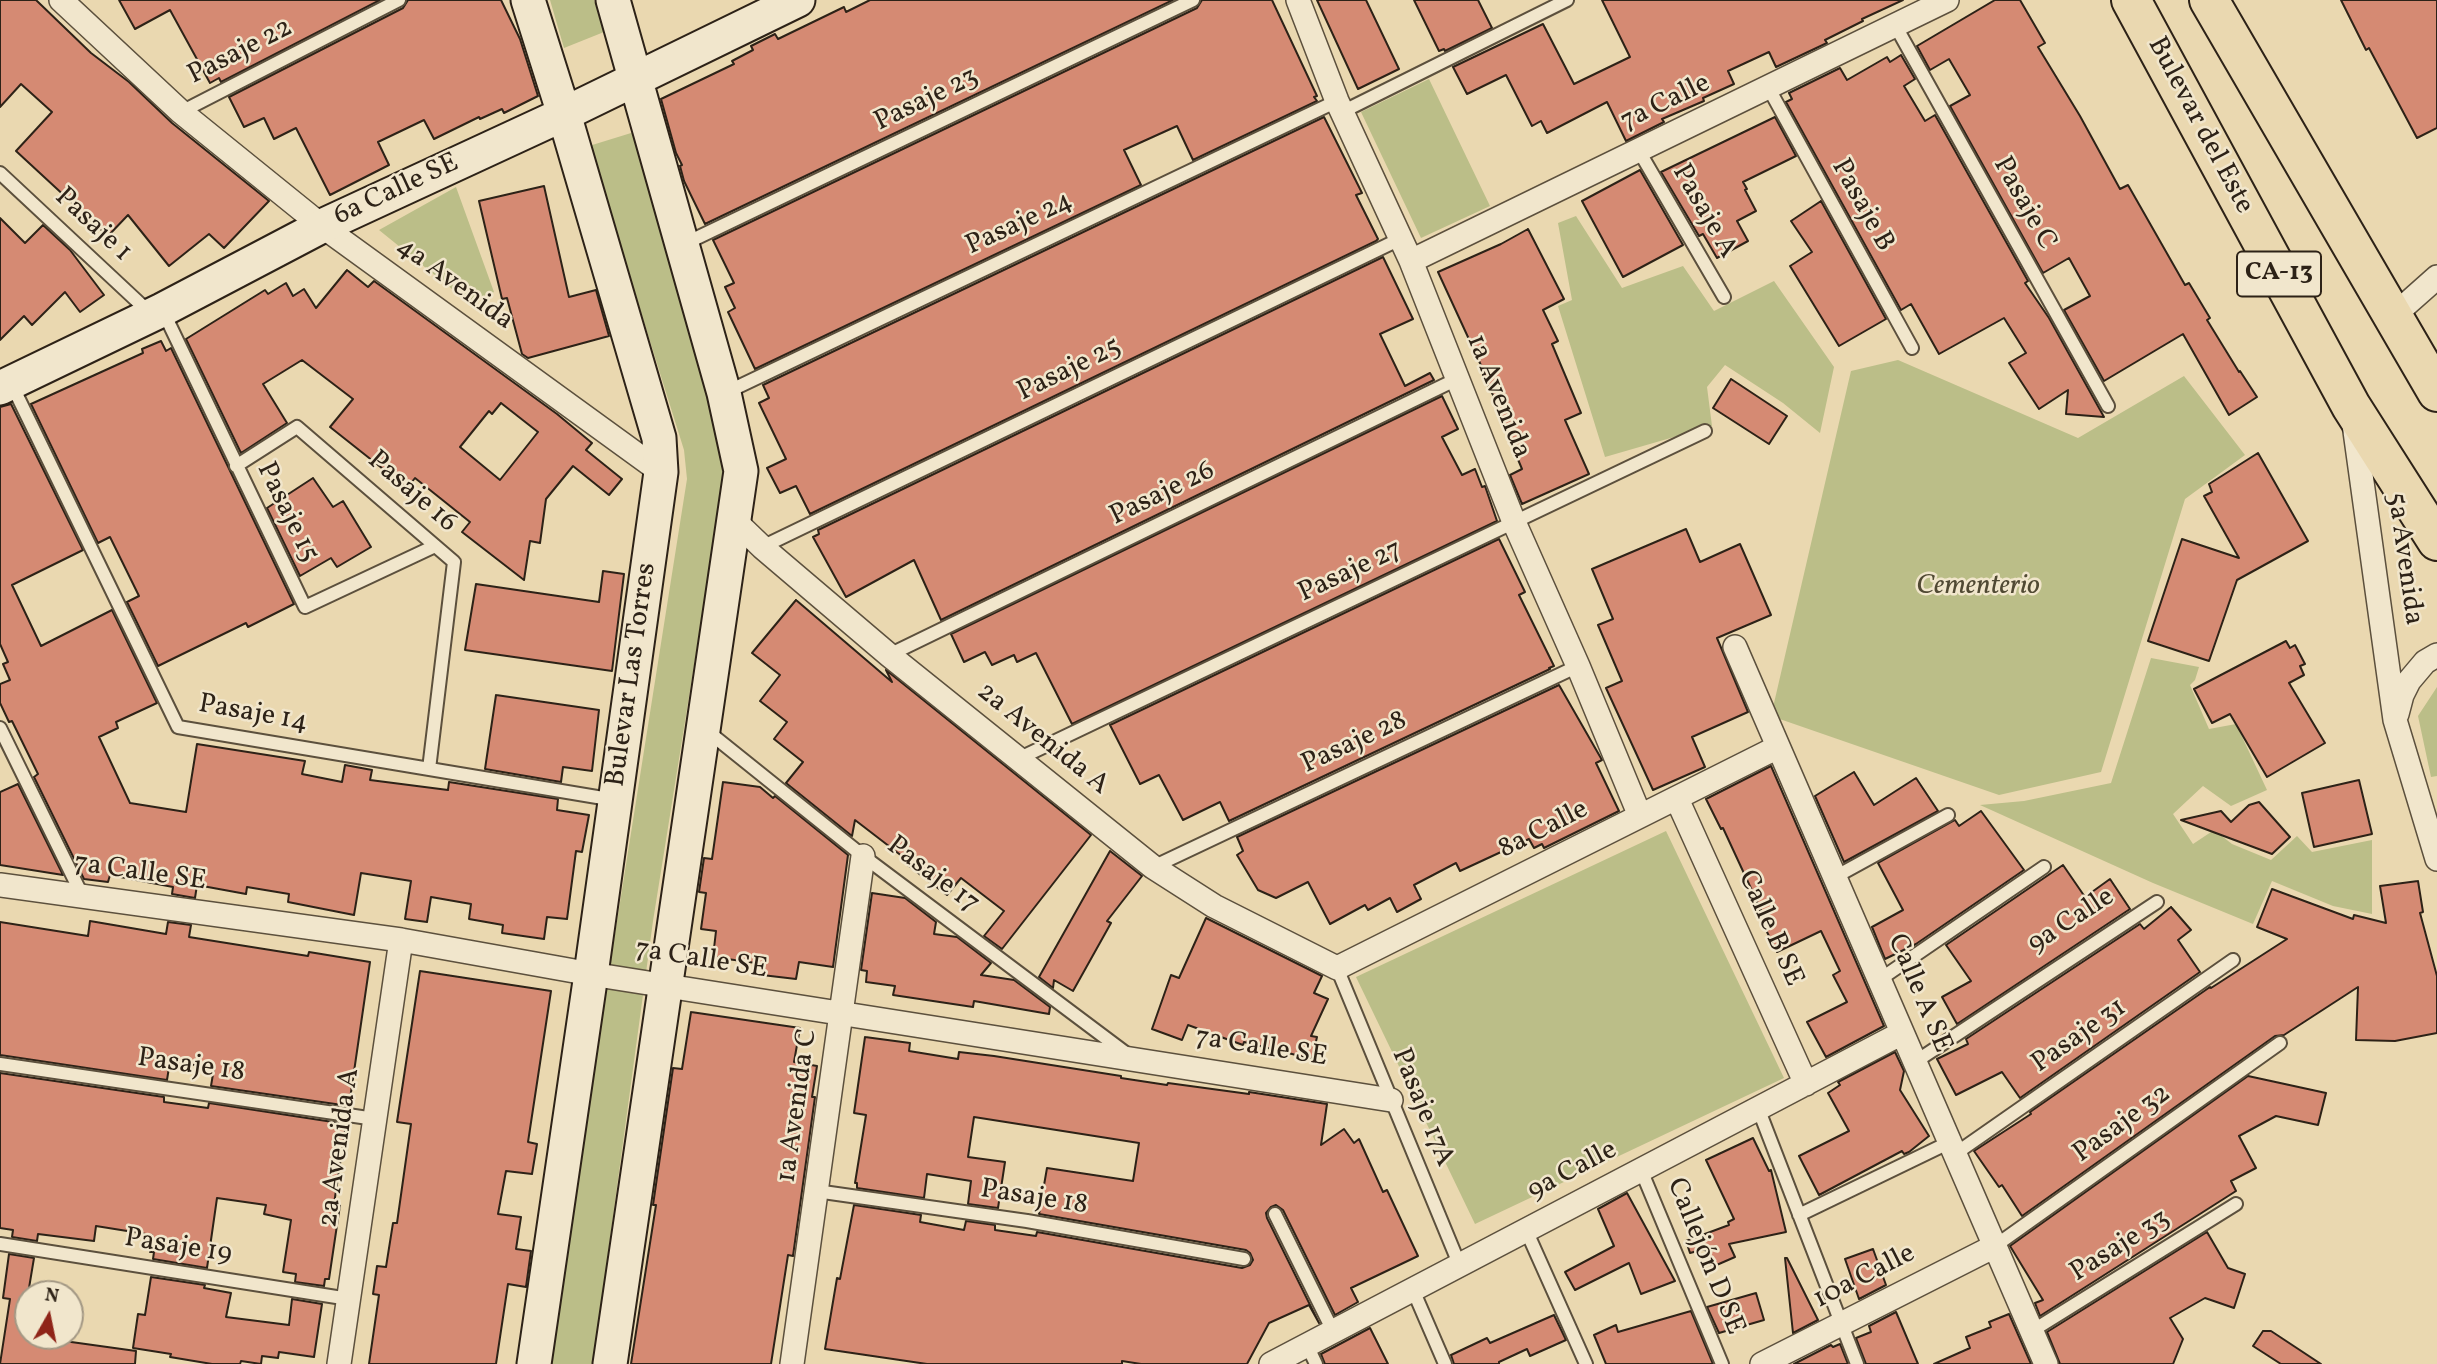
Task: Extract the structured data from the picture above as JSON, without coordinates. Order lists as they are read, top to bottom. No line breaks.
{"streets":{"highway":["Bulevar del Este","CA-13"],"street":["7a Calle","6a Calle SE","4a Avenida","1a Avenida","5a Avenida","Bulevar Las Torres","2a Avenida A","8a Calle","7a Calle SE","9a Calle","Calle B SE","Calle A SE","1a Avenida C","10a Calle"],"lane":["Pasaje 22","Pasaje 23","Pasaje C","Pasaje B","Pasaje A","Pasaje 24","Pasaje 1","Pasaje 25","Pasaje 16","Pasaje 26","Pasaje 15","Pasaje 27","Pasaje 14","Pasaje 28","Pasaje 17","Pasaje 31","Pasaje 18","Pasaje 17A","Pasaje 32","Pasaje 33","Pasaje 19","Callejón D SE"]},"crossings":[["Pasaje 22","4a Avenida"],["7a Calle","Pasaje C"],["7a Calle","Pasaje B"],["7a Calle","Pasaje A"],["7a Calle","1a Avenida"],["Bulevar del Este","5a Avenida"],["6a Calle SE","Pasaje 1"],["6a Calle SE","4a Avenida"],["6a Calle SE","Pasaje 15"],["6a Calle SE","Bulevar Las Torres"],["6a Calle SE","Pasaje 14"],["Pasaje 24","1a Avenida"],["Pasaje 1","Pasaje 15"],["4a Avenida","Bulevar Las Torres"],["Pasaje 25","1a Avenida"],["Pasaje 25","2a Avenida A"],["1a Avenida","Pasaje 26"],["1a Avenida","Pasaje 27"],["1a Avenida","Pasaje 28"],["1a Avenida","8a Calle"],["Pasaje 16","Pasaje 15"],["Pasaje 16","Pasaje 14"],["Pasaje 26","2a Avenida A"],["Pasaje 27","2a Avenida A"],["Bulevar Las Torres","Pasaje 14"],["Bulevar Las Torres","7a Calle SE"],["2a Avenida A","Pasaje 28"],["2a Avenida A","8a Calle"],["2a Avenida A","7a Calle SE"],["2a Avenida A","Pasaje 18"],["2a Avenida A","Pasaje 17A"],["2a Avenida A","Pasaje 19"],["8a Calle","Calle B SE"],["8a Calle","Calle A SE"],["8a Calle","Pasaje 17A"],["7a Calle SE","Pasaje 17"],["7a Calle SE","1a Avenida C"],["7a Calle SE","Pasaje 17A"],["Pasaje 17","1a Avenida C"],["9a Calle","Calle B SE"],["9a Calle","Calle A SE"],["9a Calle","Pasaje 17A"],["9a Calle","Callejón D SE"],["Calle A SE","Pasaje 31"],["Calle A SE","Pasaje 32"],["Calle A SE","Pasaje 33"],["Calle A SE","10a Calle"],["Pasaje 18","1a Avenida C"],["Pasaje 32","10a Calle"]],"parks":["Cementerio"],"north":"top"}
